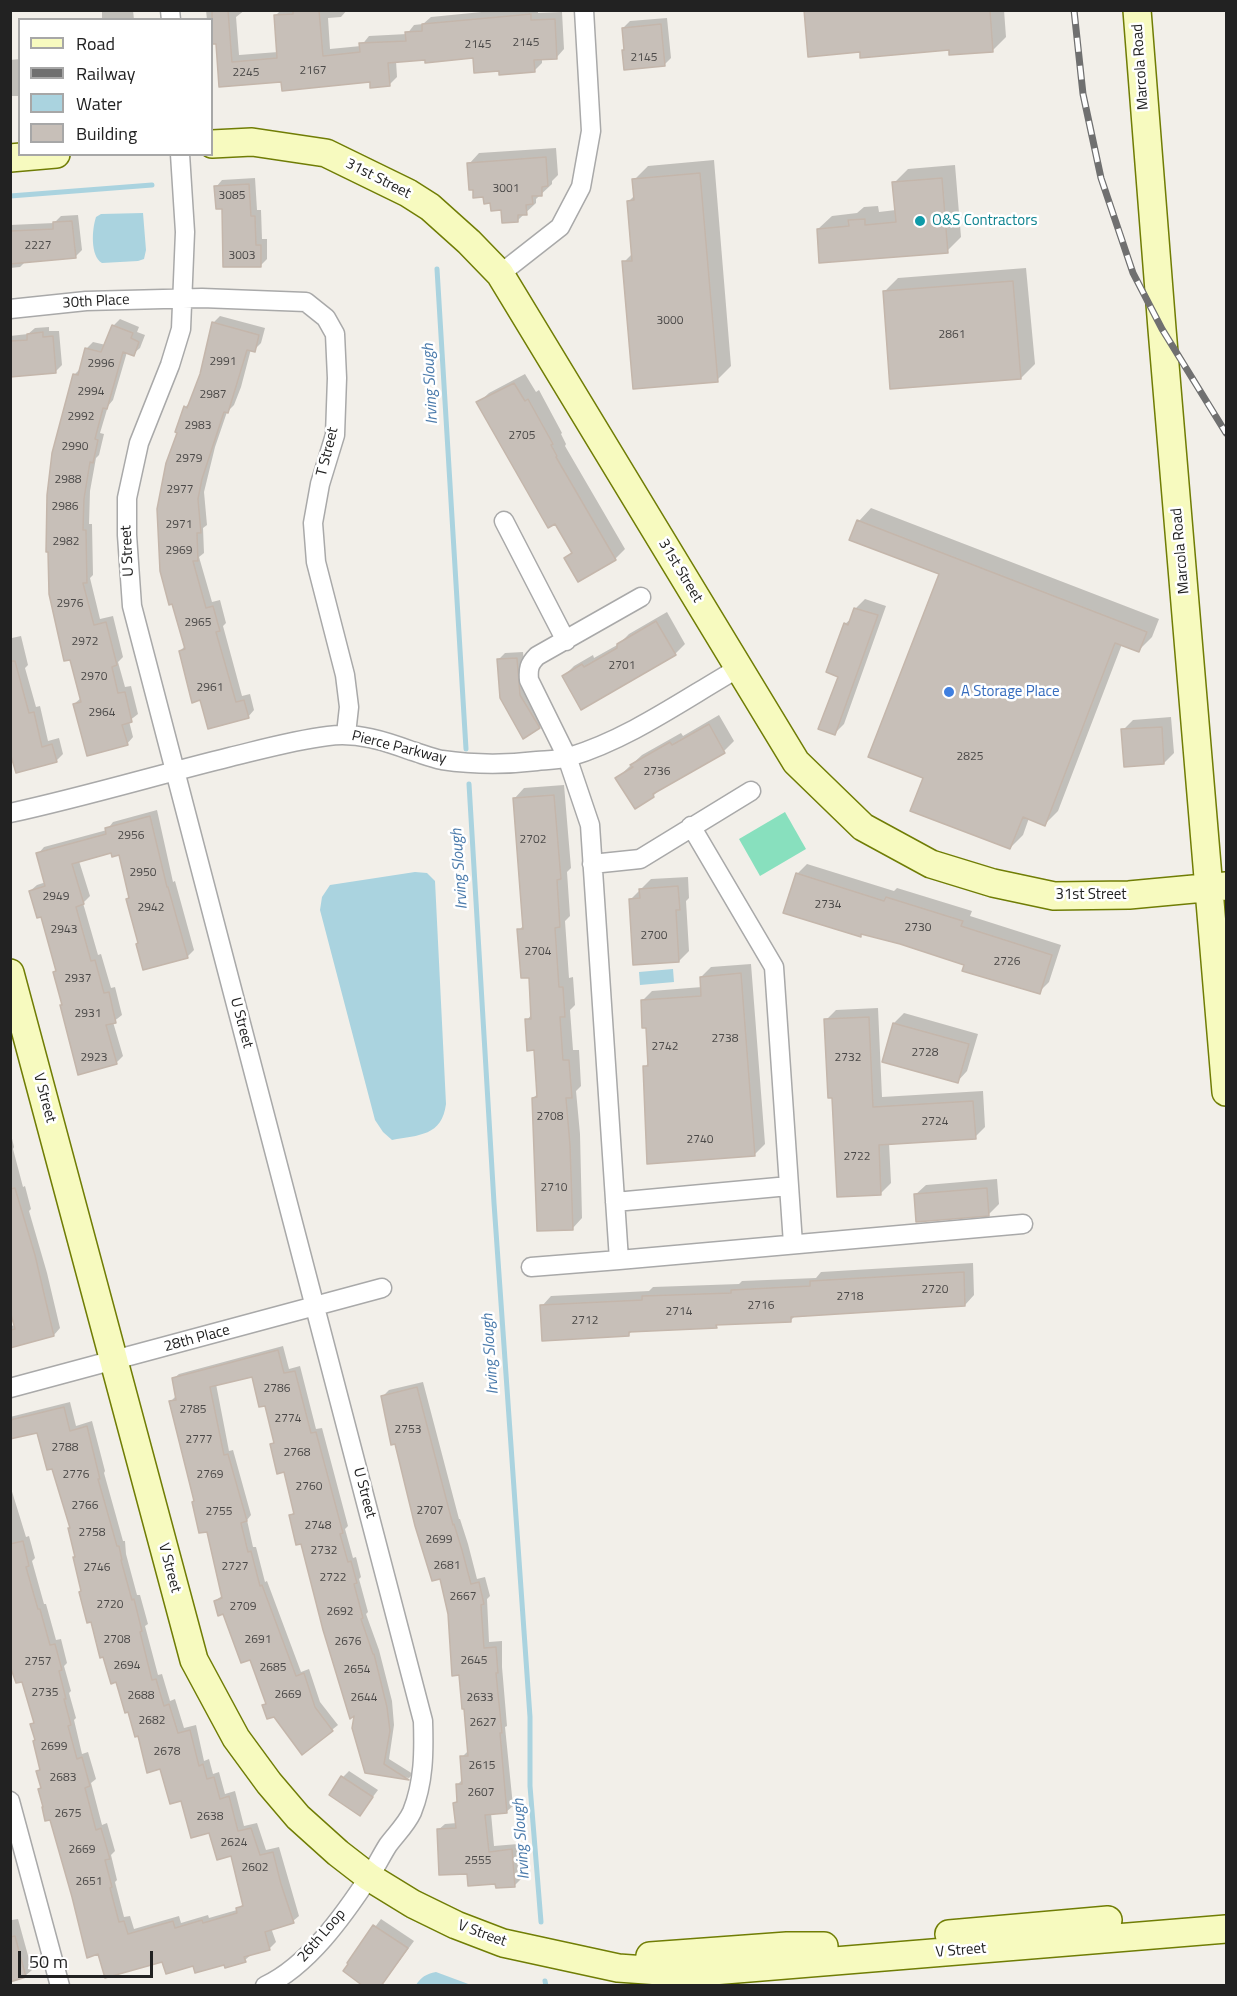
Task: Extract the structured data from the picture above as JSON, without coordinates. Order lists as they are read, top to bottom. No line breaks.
{"streets":{"street":["Marcola Road","31st Street","30th Place","T Street","U Street","Pierce Parkway","V Street","28th Place","26th Loop"]},"crossings":[["Marcola Road","31st Street"],["31st Street","Pierce Parkway"],["30th Place","T Street"],["30th Place","U Street"],["T Street","U Street"],["T Street","Pierce Parkway"],["U Street","Pierce Parkway"],["U Street","V Street"],["U Street","28th Place"],["U Street","26th Loop"],["V Street","28th Place"],["V Street","26th Loop"]],"water":["Irving Slough"],"places":["O&S Contractors","A Storage Place"],"house_numbers":["2145","2145","2145","2167","2245","3001","3085","2227","3003","3000","2861","2991","2996","2994","2987","2992","2983","2705","2990","2979","2988","2977","2986","2971","2982","2969","2976","2965","2972","2701","2970","2961","2964","2825","2736","2956","2702","2950","2949","2734","2942","2730","2943","2700","2704","2726","2937","2931","2738","2742","2728","2923","2732","2708","2724","2740","2722","2710","2720","2718","2716","2714","2712","2786","2785","2774","2753","2777","2788","2768","2776","2769","2760","2766","2707","2755","2748","2758","2699","2732","2681","2727","2746","2722","2667","2720","2709","2692","2708","2691","2676","2645","2757","2694","2685","2654","2735","2669","2688","2644","2633","2682","2627","2699","2678","2615","2683","2607","2675","2638","2624","2669","2555","2602","2651"],"legend":["Road","Railway","Water","Building"],"scale_bar":"50 m"}
